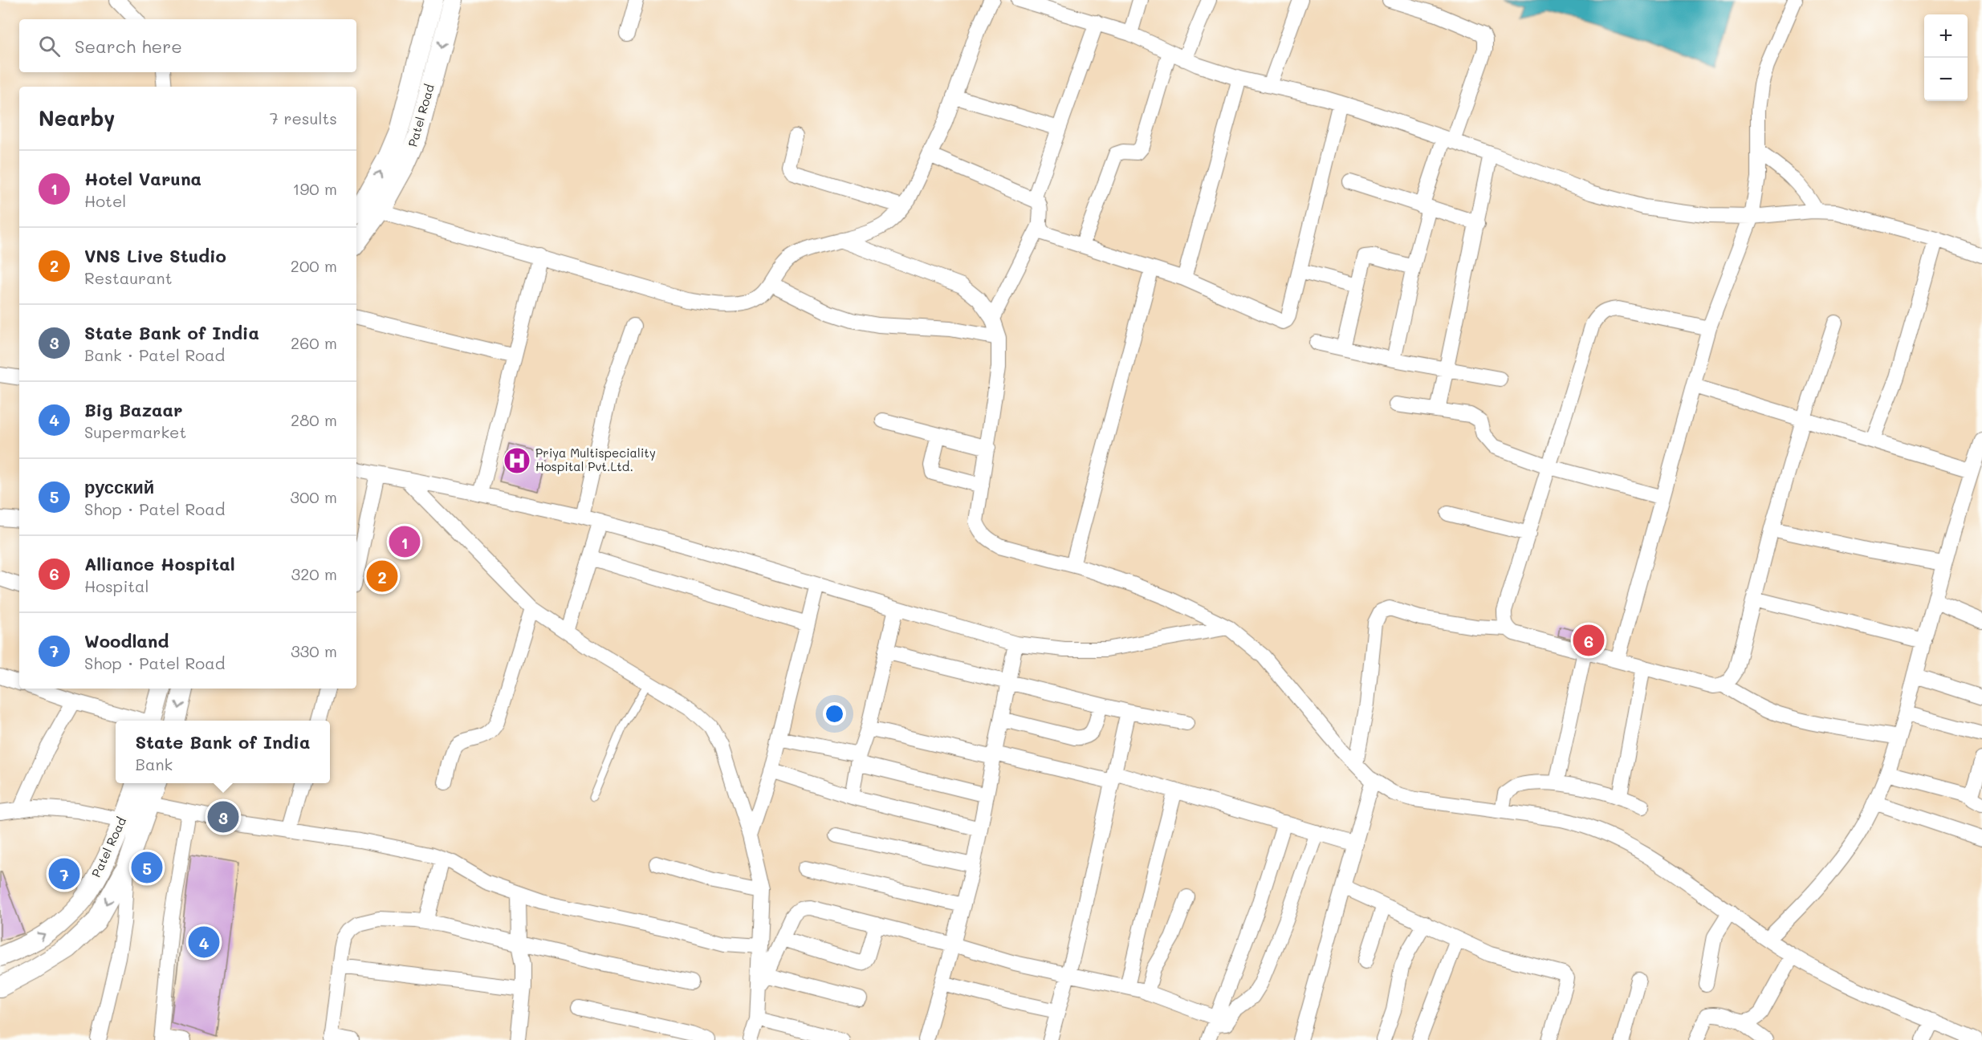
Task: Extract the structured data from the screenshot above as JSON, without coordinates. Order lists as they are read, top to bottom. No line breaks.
{"streets":{"street":["Patel Road"]},"places":{"hospital":["Priya Multispeciality Hospital Pvt.Ltd."]},"page":{"map_buttons":["+","−"],"search":"Search here","heading":["Nearby","7 results"],"list":[{"mark":"1","name":"Hotel Varuna","note":"Hotel","value":"190 m"},{"mark":"2","name":"VNS Live Studio","note":"Restaurant","value":"200 m"},{"mark":"3","name":"State Bank of India","note":"Bank · Patel Road","value":"260 m"},{"mark":"4","name":"Big Bazaar","note":"Supermarket","value":"280 m"},{"mark":"5","name":"русский","note":"Shop · Patel Road","value":"300 m"},{"mark":"6","name":"Alliance Hospital","note":"Hospital","value":"320 m"},{"mark":"7","name":"Woodland","note":"Shop · Patel Road","value":"330 m"}],"pins":["1","2","6","3","5","7","4"],"popup":["State Bank of India","Bank"]}}
